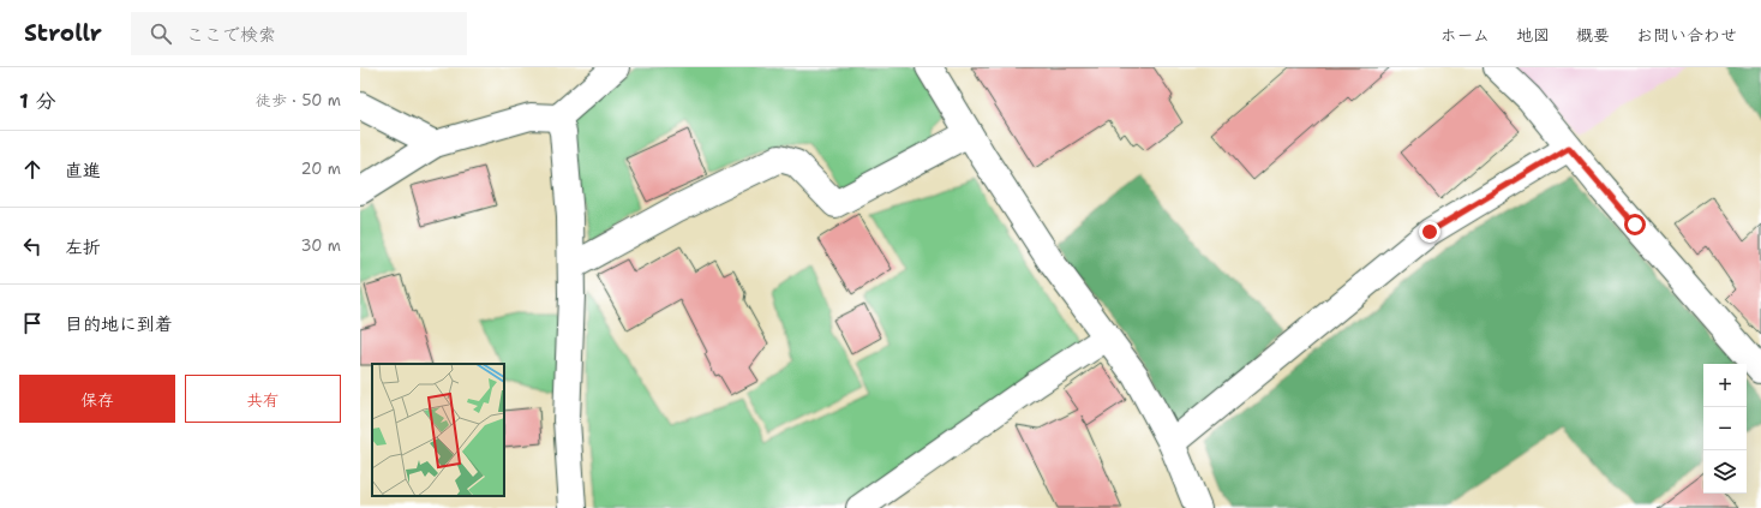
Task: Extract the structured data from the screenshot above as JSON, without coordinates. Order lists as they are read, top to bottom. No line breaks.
{"page":{"header":"Strollr","search":"ここで検索","nav":["ホーム","地図","概要","お問い合わせ"],"heading":["1 分","徒歩 · 50 m"],"list":[["直進","20 m"],["左折","30 m"],"目的地に到着"],"buttons":["保存","共有"],"map_buttons":["+","−"]}}
